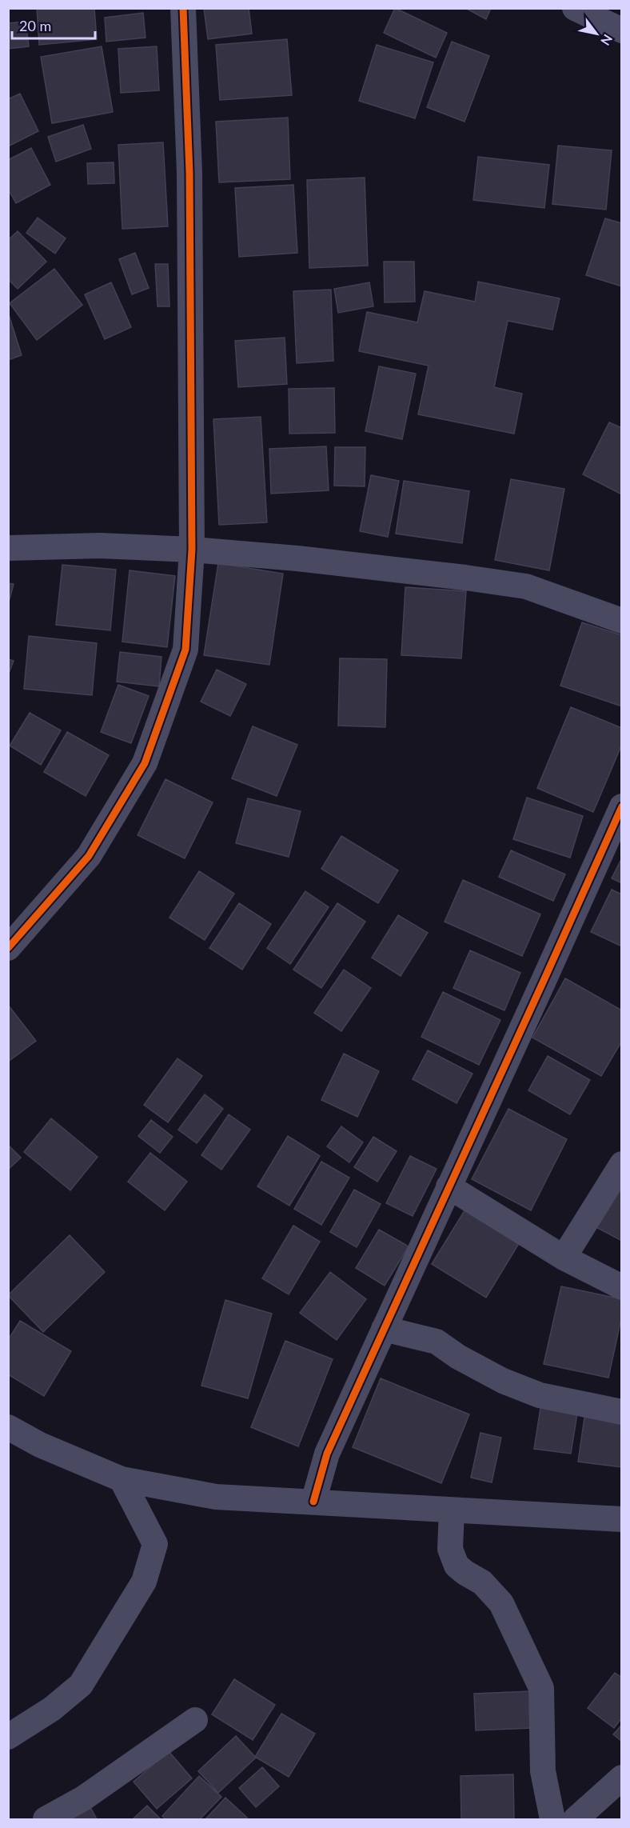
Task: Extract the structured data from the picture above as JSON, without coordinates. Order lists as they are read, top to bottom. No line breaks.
{"scale_bar":"20 m","north":"bottom right"}
